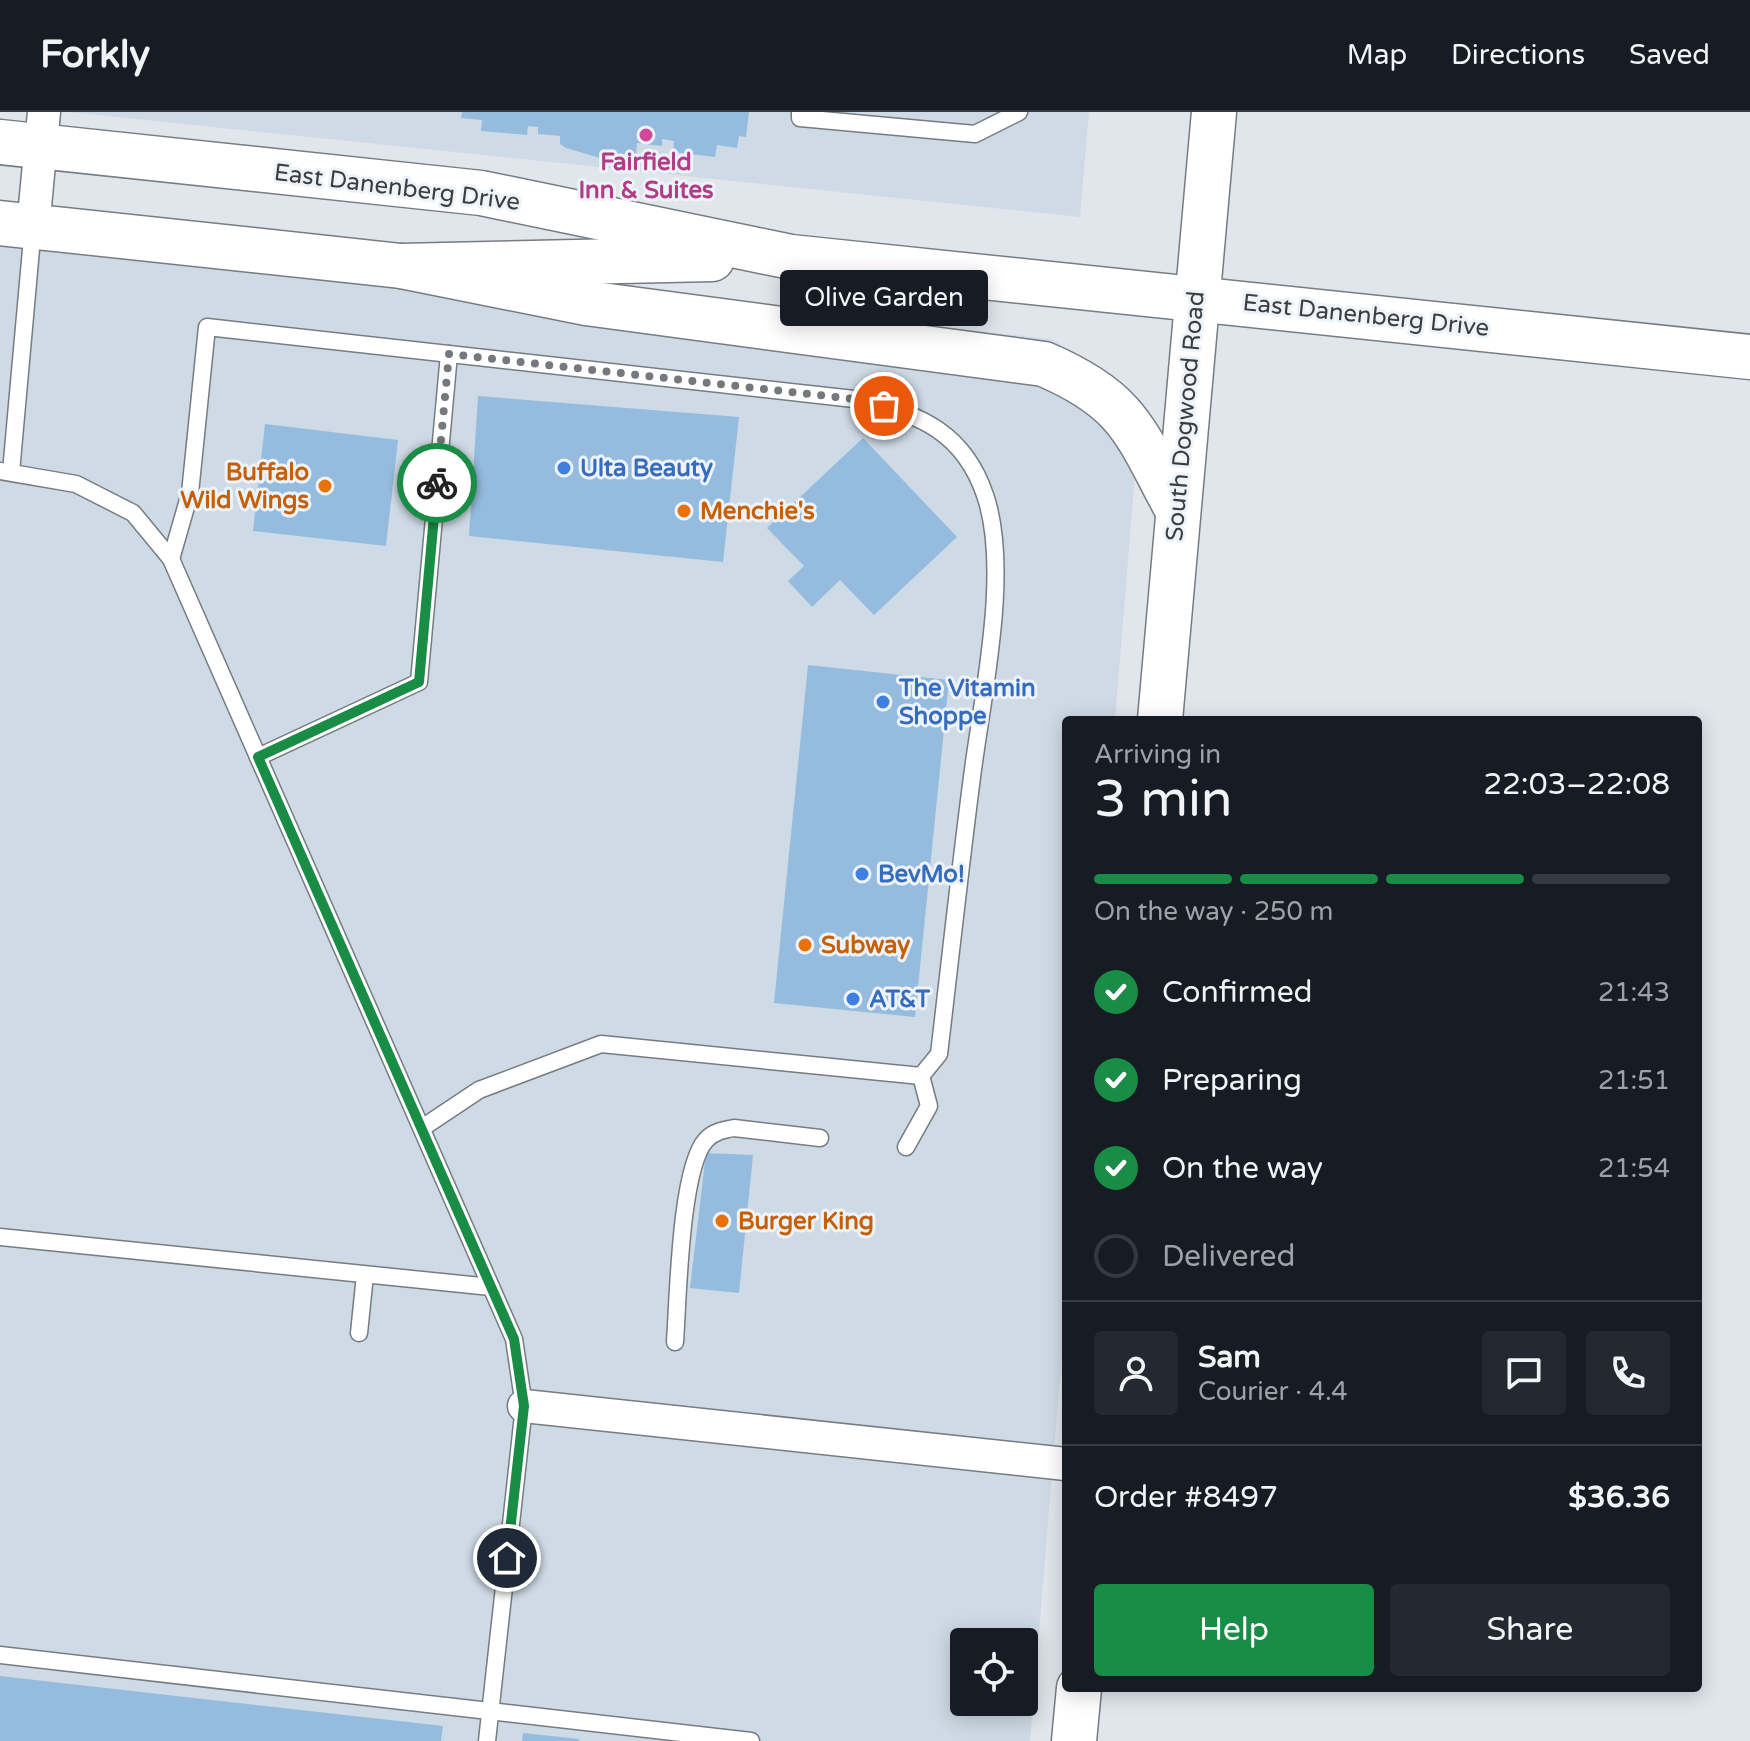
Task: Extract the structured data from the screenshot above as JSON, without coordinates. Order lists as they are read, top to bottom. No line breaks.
{"streets":{"street":["East Danenberg Drive","South Dogwood Road"]},"crossings":[["East Danenberg Drive","South Dogwood Road"]],"places":["Fairfield Inn & Suites","Olive Garden","Ulta Beauty","Buffalo Wild Wings","Menchie's","The Vitamin Shoppe","BevMo!","Subway","AT&T","Burger King"],"page":{"header":"Forkly","nav":["Map","Directions","Saved"],"bubble":"Olive Garden","heading":["3 min","Arriving in","22:03–22:08"],"panel":["Sam","Courier · 4.4","Order #8497","$36.36"],"bar":"On the way · 250 m","list":[["Confirmed","21:43"],["Preparing","21:51"],["On the way","21:54"],"Delivered"],"buttons":["Help","Share"]}}
